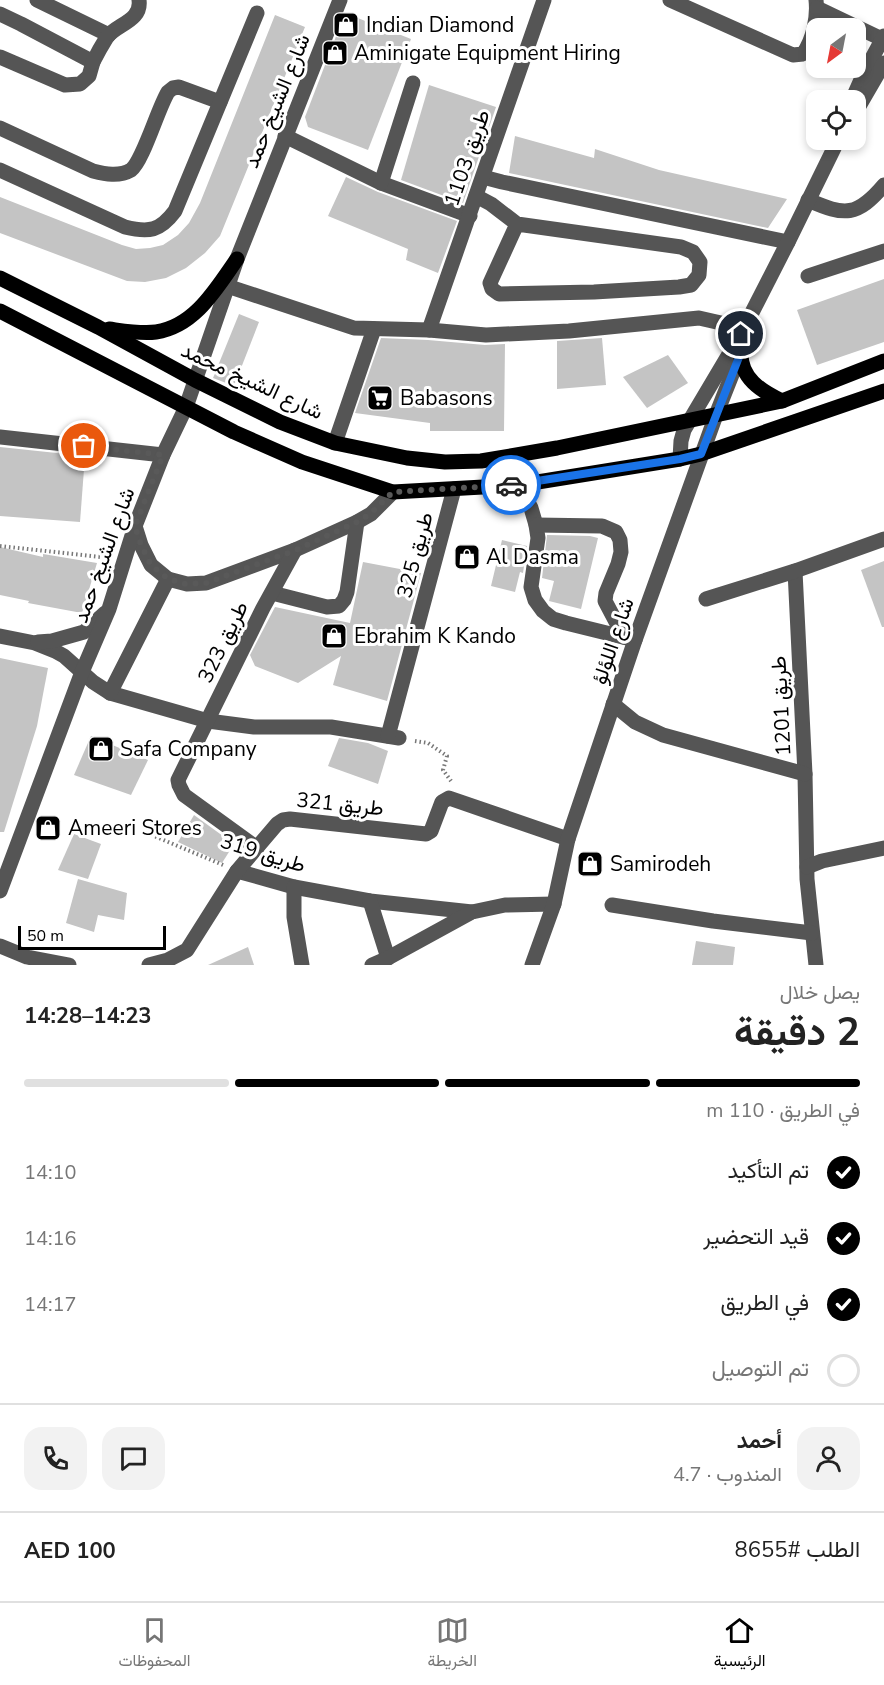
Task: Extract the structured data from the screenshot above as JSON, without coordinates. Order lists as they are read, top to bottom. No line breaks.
{"streets":{"main road":["شارع الشيخ محمد"],"street":["شارع الشيخ حمد","طريق 1103","طريق 325","شارع اللؤلؤ","طريق 323","طريق 1201","طريق 321","طريق 319"]},"crossings":[["شارع الشيخ حمد","شارع الشيخ محمد"],["شارع الشيخ محمد","شارع اللؤلؤ"],["شارع اللؤلؤ","طريق 319"],["طريق 323","طريق 321"],["طريق 321","طريق 319"]],"places":{"shop":["Indian Diamond","Aminigate Equipment Hiring","Al Dasma","Ebrahim K Kando","Safa Company","Ameeri Stores","Samirodeh"],"supermarket":["Babasons"]},"scale_bar":"50 m","north":"bottom left","page":{"scale":"50 m","heading":["2 دقيقة","يصل خلال","14:23–14:28"],"panel":["أحمد","المندوب · 4.7","الطلب #8655","AED 100"],"bar":"في الطريق · 110 m","list":[["تم التأكيد","14:10"],["قيد التحضير","14:16"],["في الطريق","14:17"],"تم التوصيل"],"tabs":["الرئيسية","الخريطة","المحفوظات"]}}
